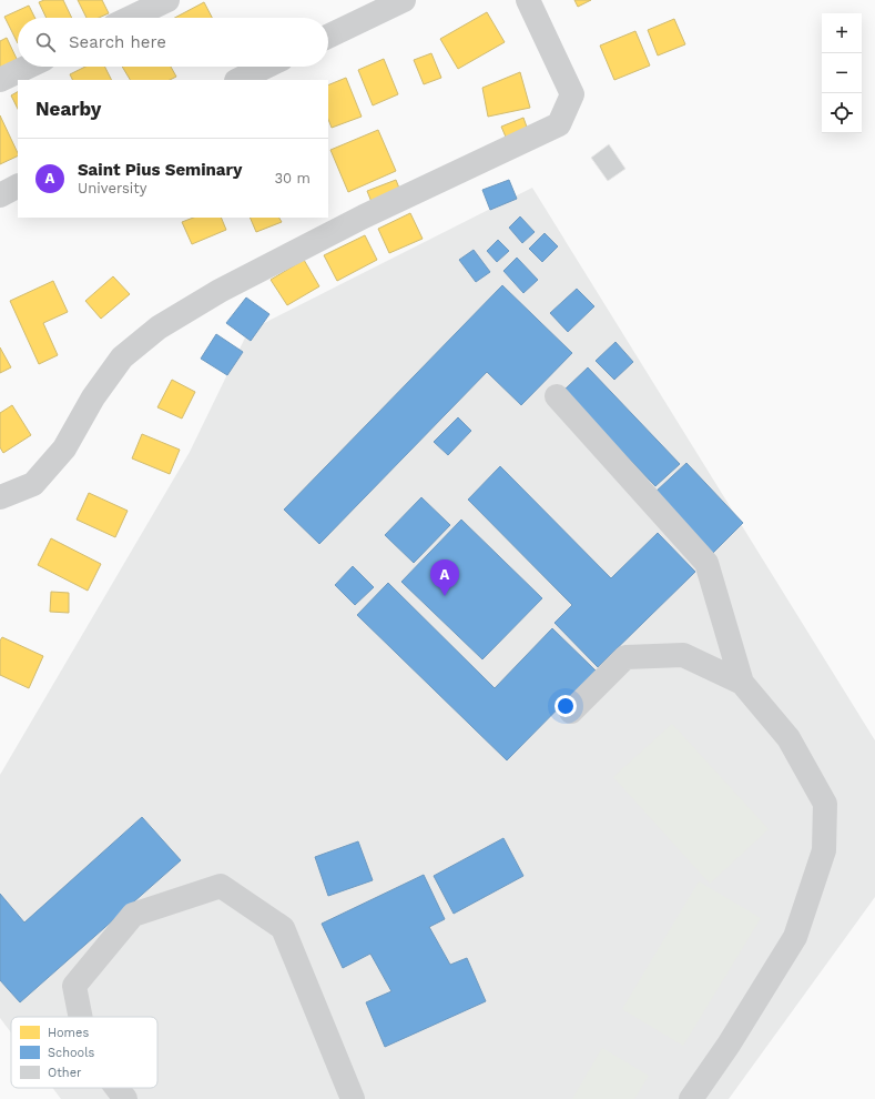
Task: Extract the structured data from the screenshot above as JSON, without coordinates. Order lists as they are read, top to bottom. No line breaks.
{"legend":["Homes","Schools","Other"],"page":{"map_buttons":["+","−"],"search":"Search here","heading":"Nearby","list":[{"mark":"A","name":"Saint Pius Seminary","note":"University","value":"30 m"}],"pins":"A"}}
